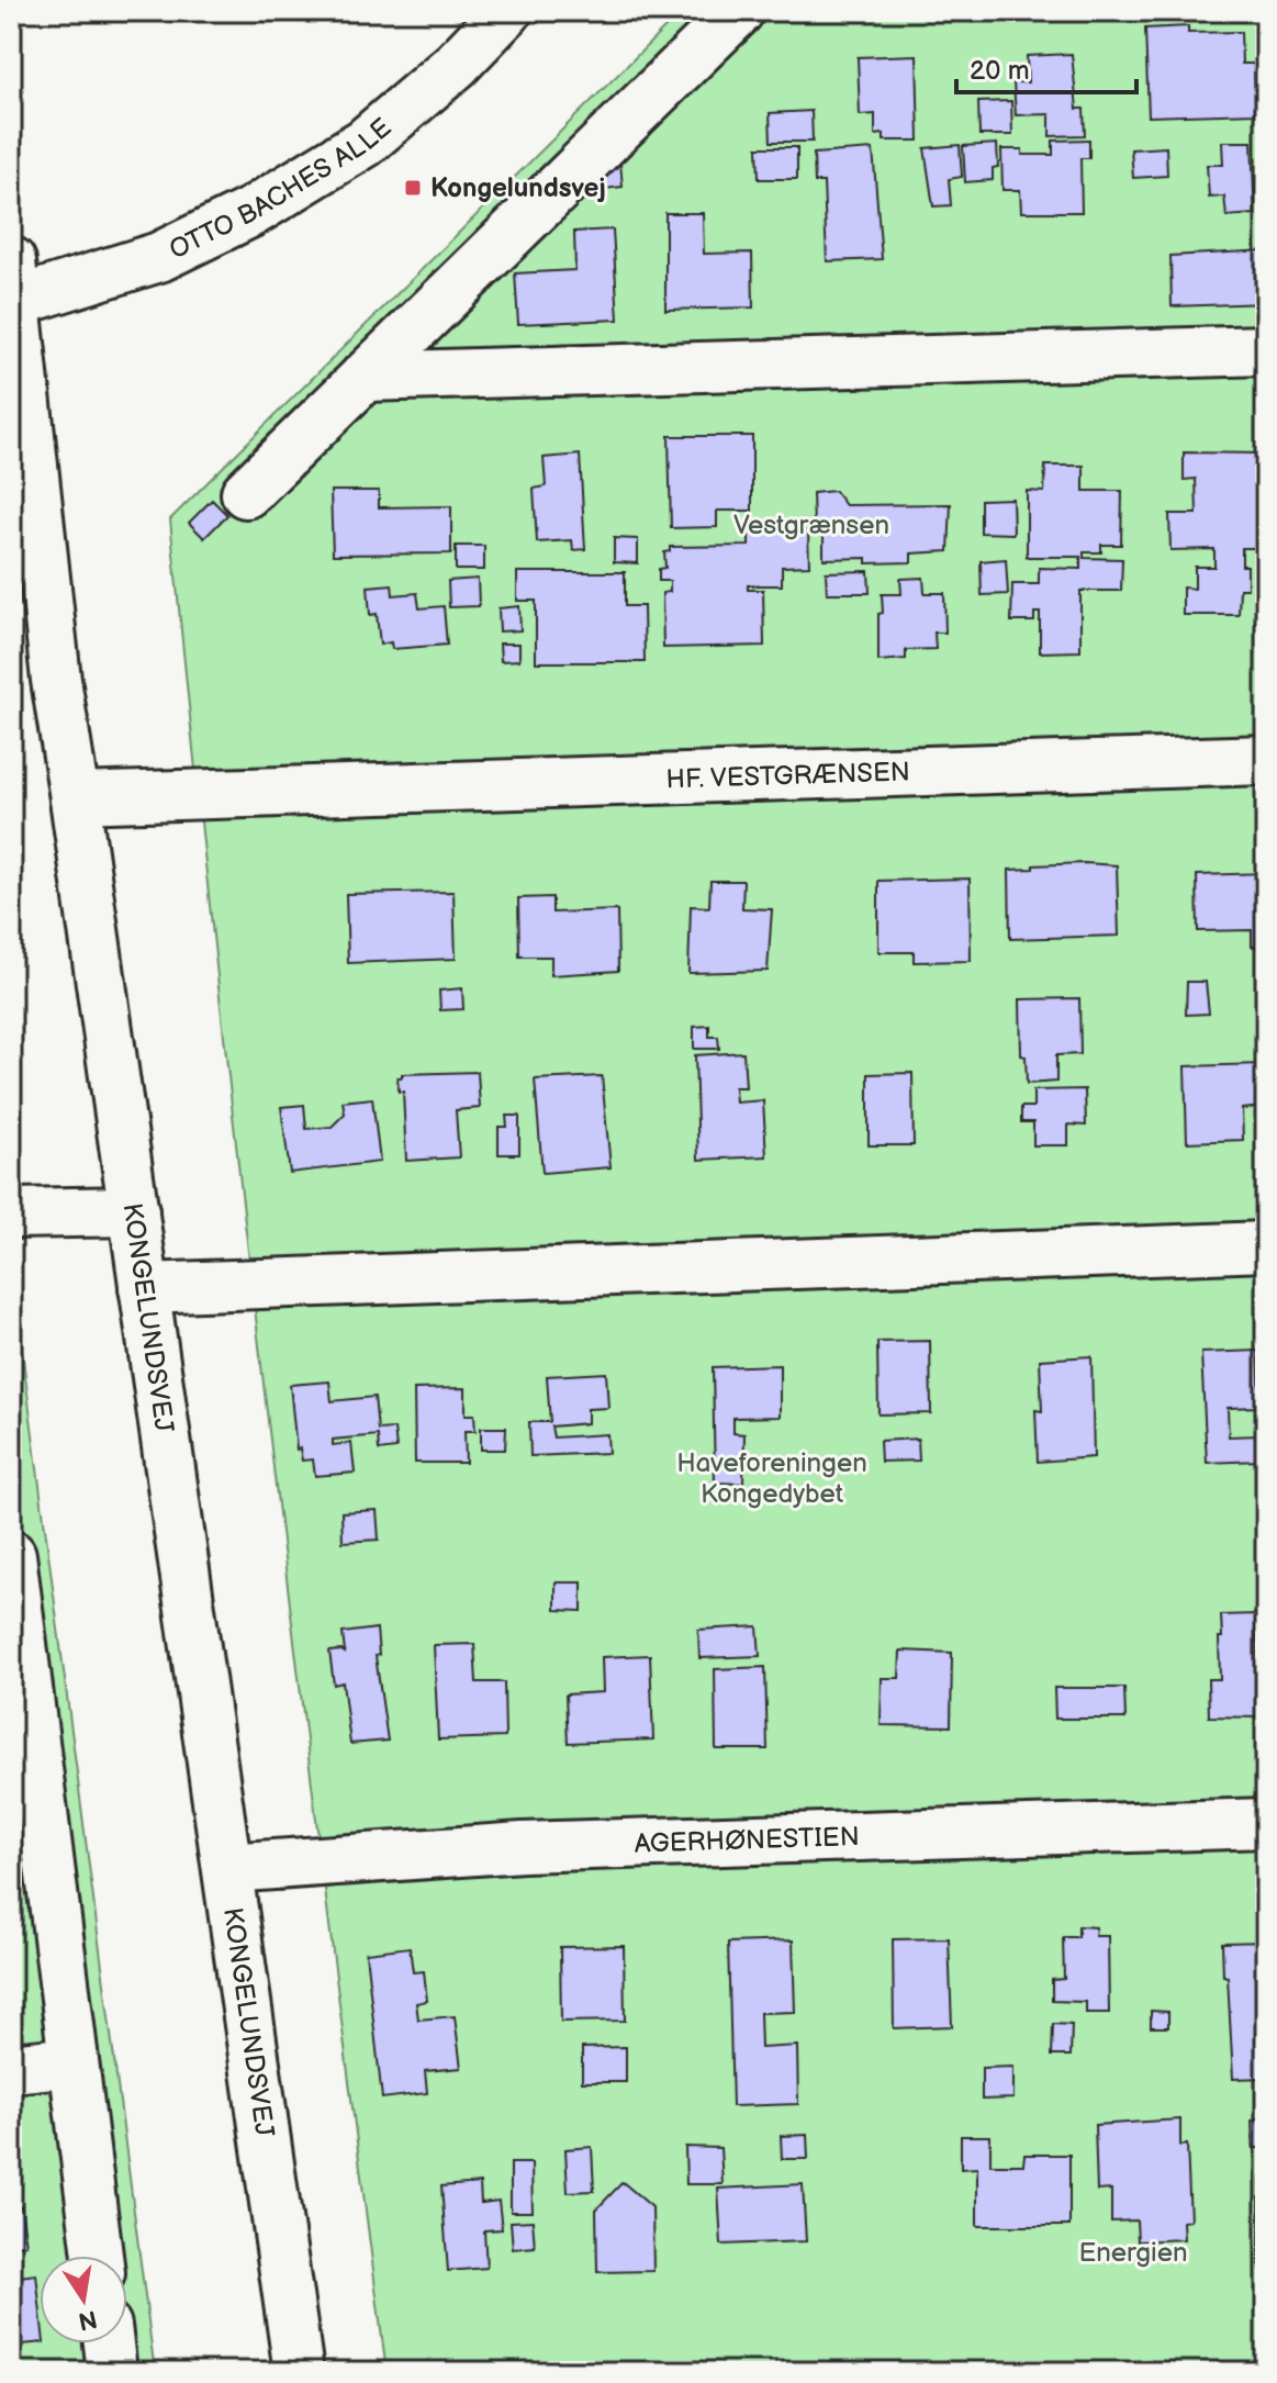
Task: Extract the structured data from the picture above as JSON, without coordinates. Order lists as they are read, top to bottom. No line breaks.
{"streets":{"street":["OTTO BACHES ALLE","HF. VESTGRÆNSEN","KONGELUNDSVEJ","AGERHØNESTIEN"]},"crossings":[["OTTO BACHES ALLE","KONGELUNDSVEJ"],["HF. VESTGRÆNSEN","KONGELUNDSVEJ"],["KONGELUNDSVEJ","AGERHØNESTIEN"]],"parks":["Vestgrænsen","Haveforeningen Kongedybet","Energien"],"places":{"transit":["Kongelundsvej"]},"scale_bar":"20 m","north":"bottom"}
